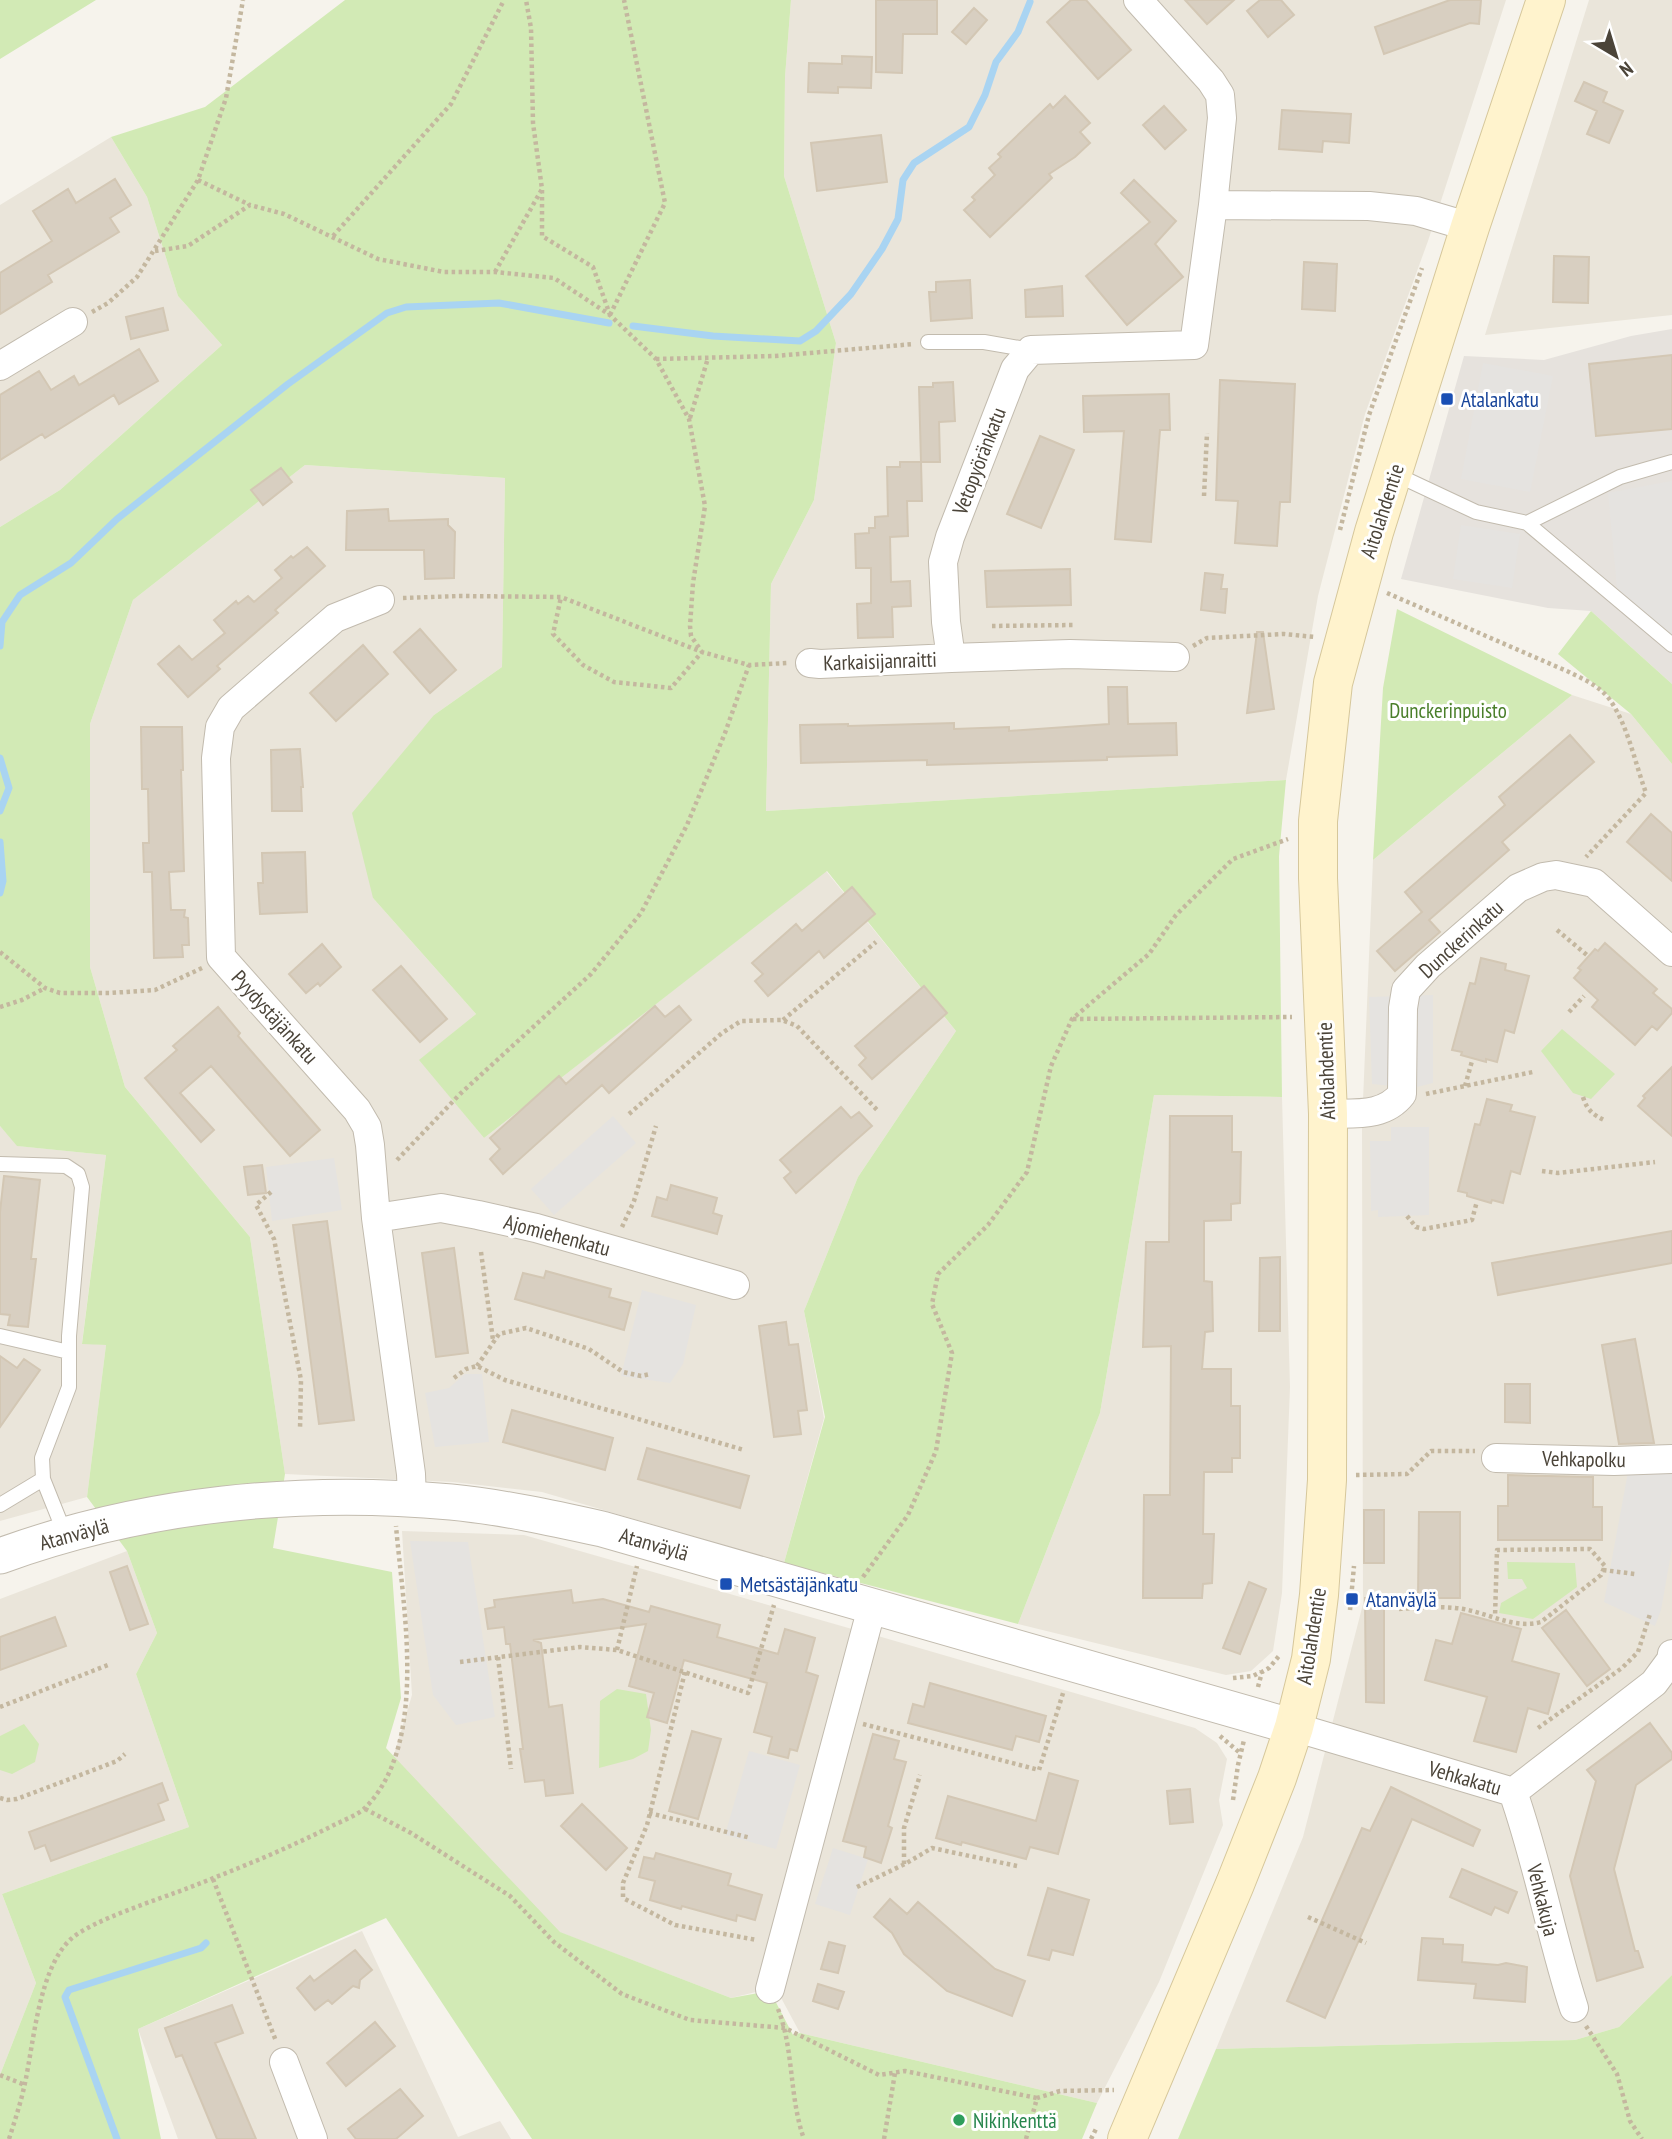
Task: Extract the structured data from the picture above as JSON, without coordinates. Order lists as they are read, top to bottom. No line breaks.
{"streets":{"main road":["Aitolahdentie"],"street":["Vetopyöränkatu","Karkaisijanraitti","Dunckerinkatu","Pyydystäjänkatu","Ajomiehenkatu","Vehkapolku","Atanväylä","Vehkakatu","Vehkakuja"]},"crossings":[["Vetopyöränkatu","Karkaisijanraitti"],["Aitolahdentie","Atanväylä"],["Aitolahdentie","Vehkakatu"],["Pyydystäjänkatu","Ajomiehenkatu"],["Pyydystäjänkatu","Atanväylä"],["Atanväylä","Vehkakatu"],["Vehkakatu","Vehkakuja"]],"parks":["Dunckerinpuisto"],"places":{"transit":["Atalankatu","Metsästäjänkatu","Atanväylä"],"other":["Nikinkenttä"]},"north":"bottom right"}
